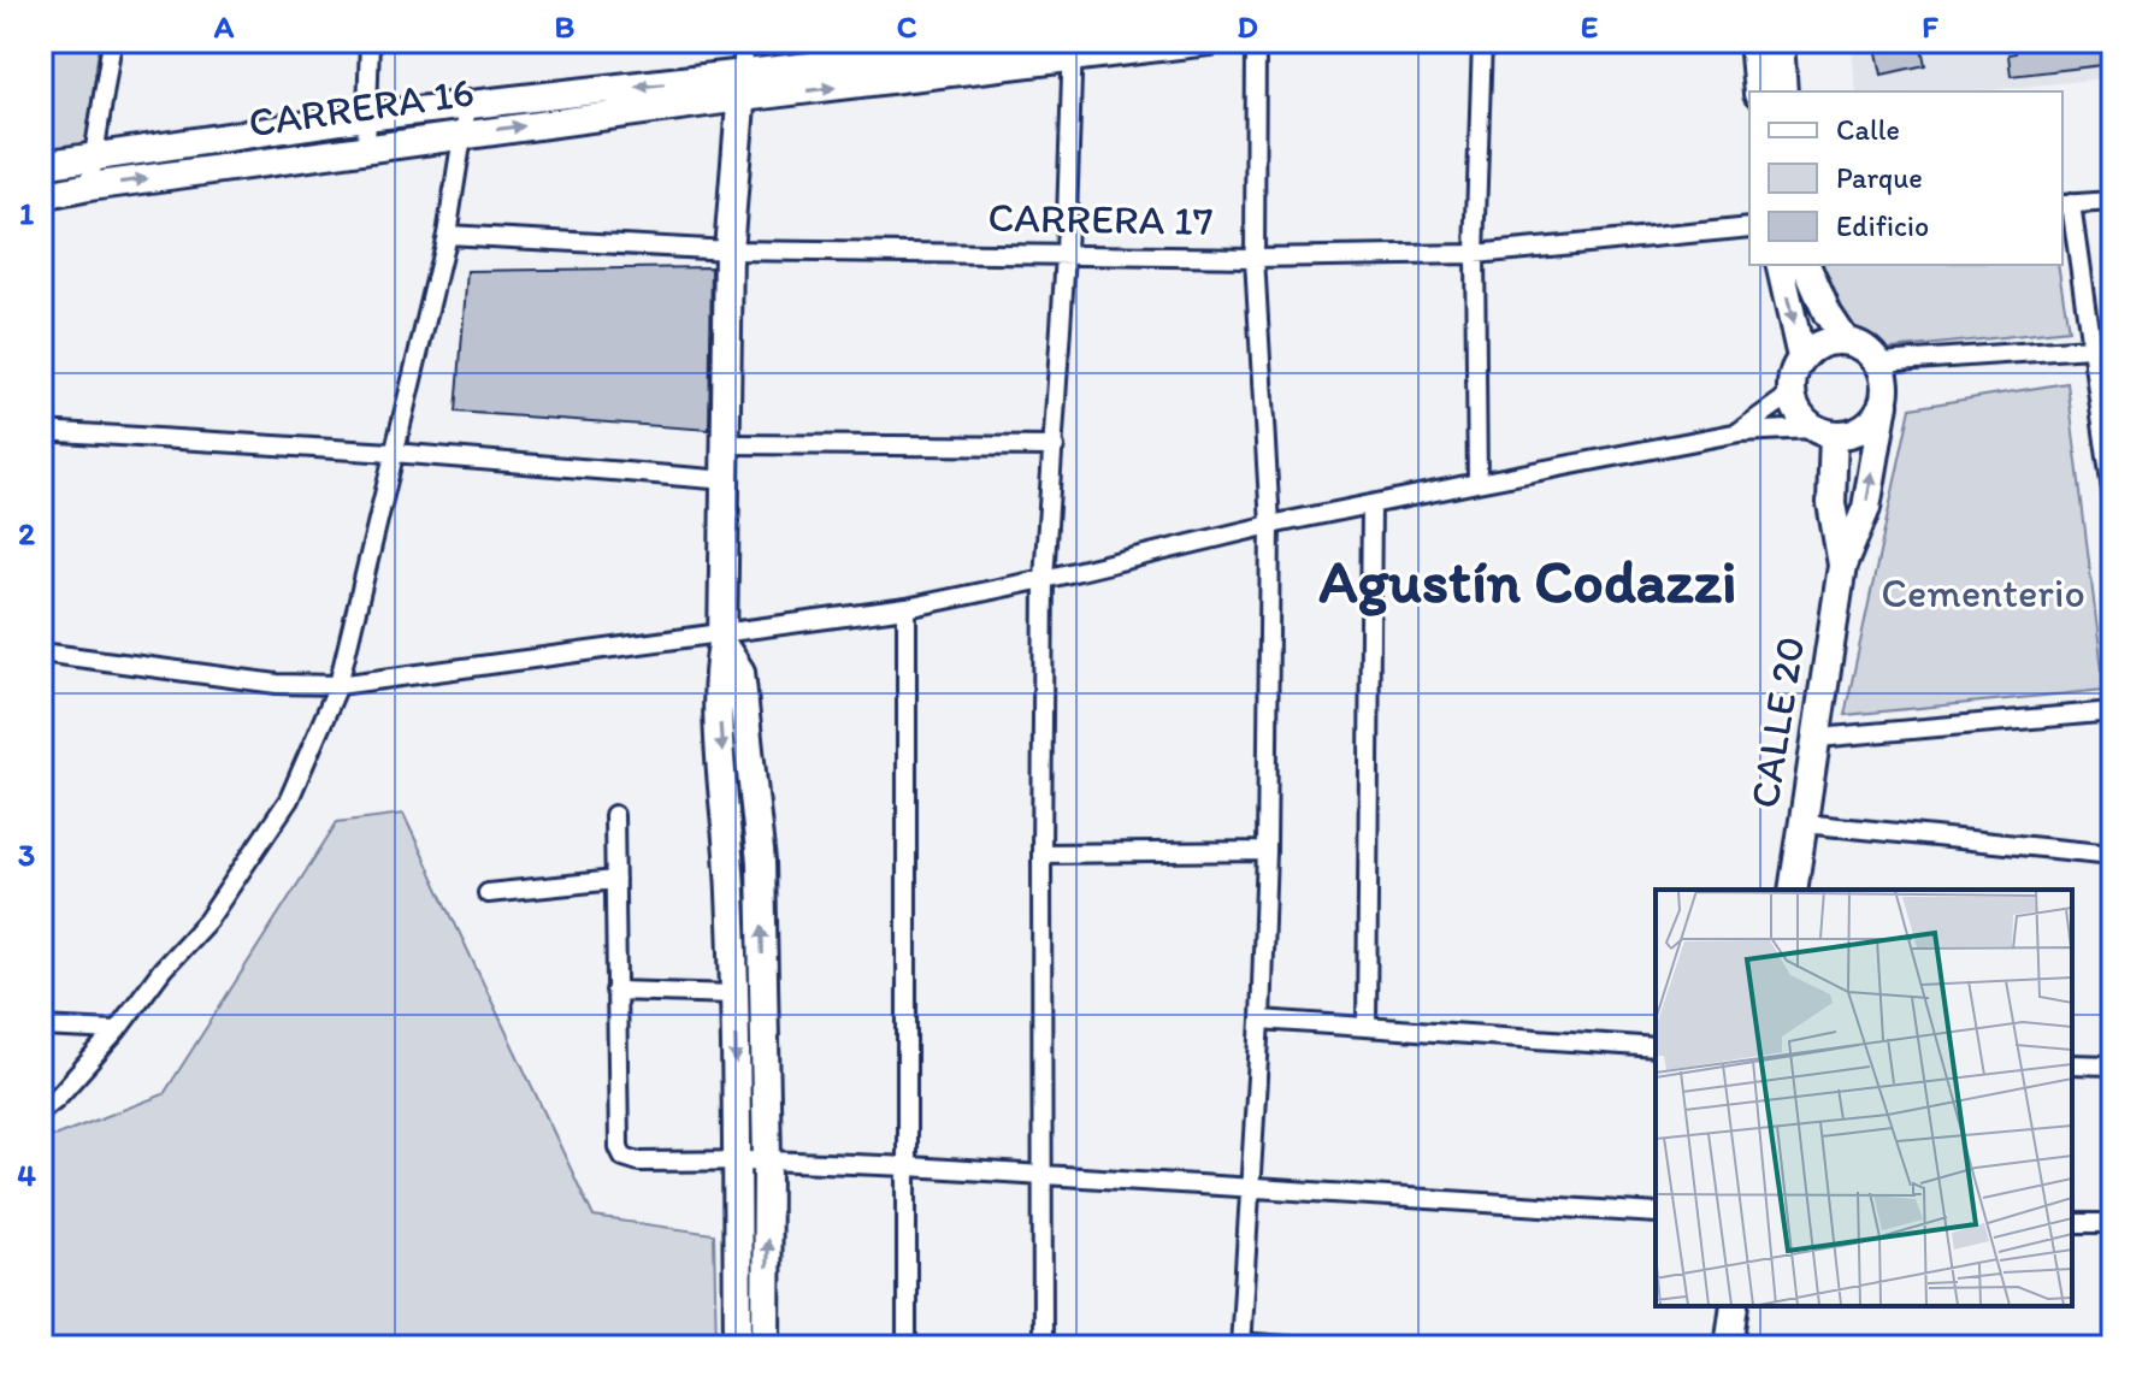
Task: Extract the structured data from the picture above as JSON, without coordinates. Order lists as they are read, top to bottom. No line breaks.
{"streets":{"street":["CARRERA 16","CARRERA 17","CALLE 20"]},"districts":["Agustín Codazzi"],"parks":["Cementerio"],"legend":["Calle","Parque","Edificio"],"grid":{"columns":["A","B","C","D","E","F"],"rows":["1","2","3","4"]}}
